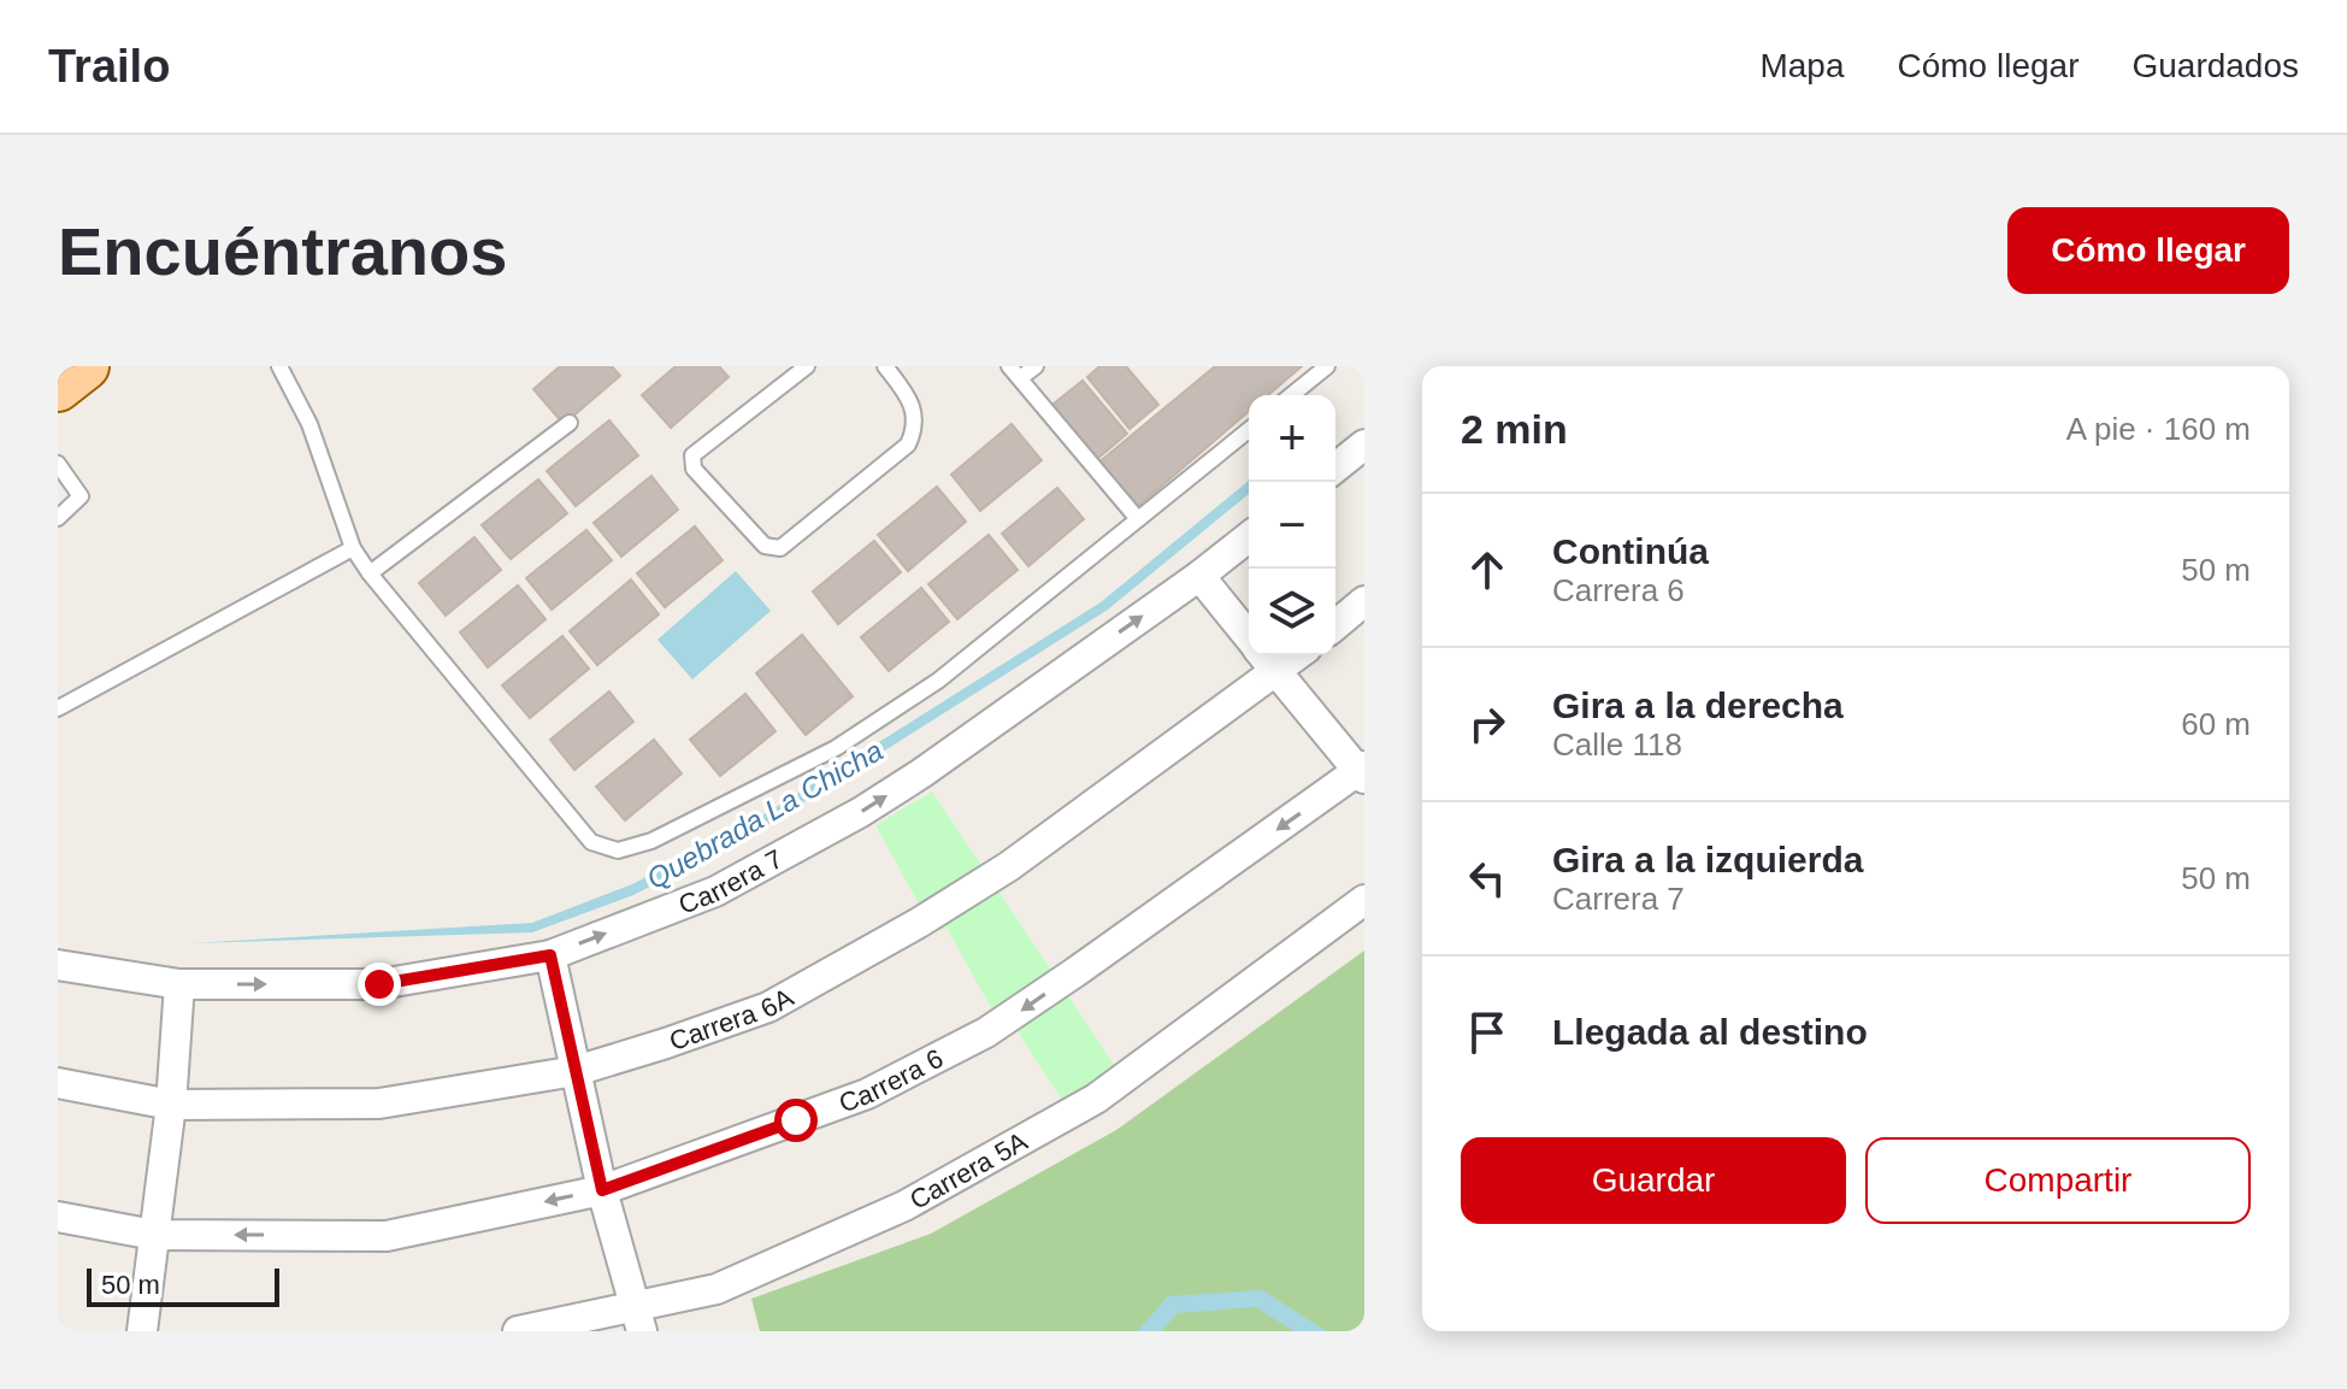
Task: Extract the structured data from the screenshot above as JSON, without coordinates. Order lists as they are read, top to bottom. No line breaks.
{"streets":{"street":["Carrera 7","Carrera 6A","Carrera 6","Carrera 5A"]},"one_way":["Carrera 7","Carrera 6"],"water":["Quebrada La Chicha"],"scale_bar":"50 m","page":{"header":"Trailo","nav":["Mapa","Cómo llegar","Guardados"],"buttons":["Cómo llegar",["Guardar","Compartir"]],"title":"Encuéntranos","heading":["2 min","A pie · 160 m"],"map_buttons":["+","−"],"list":[["Continúa","Carrera 6","50 m"],["Gira a la derecha","Calle 118","60 m"],["Gira a la izquierda","Carrera 7","50 m"],"Llegada al destino"],"scale":"50 m"}}
